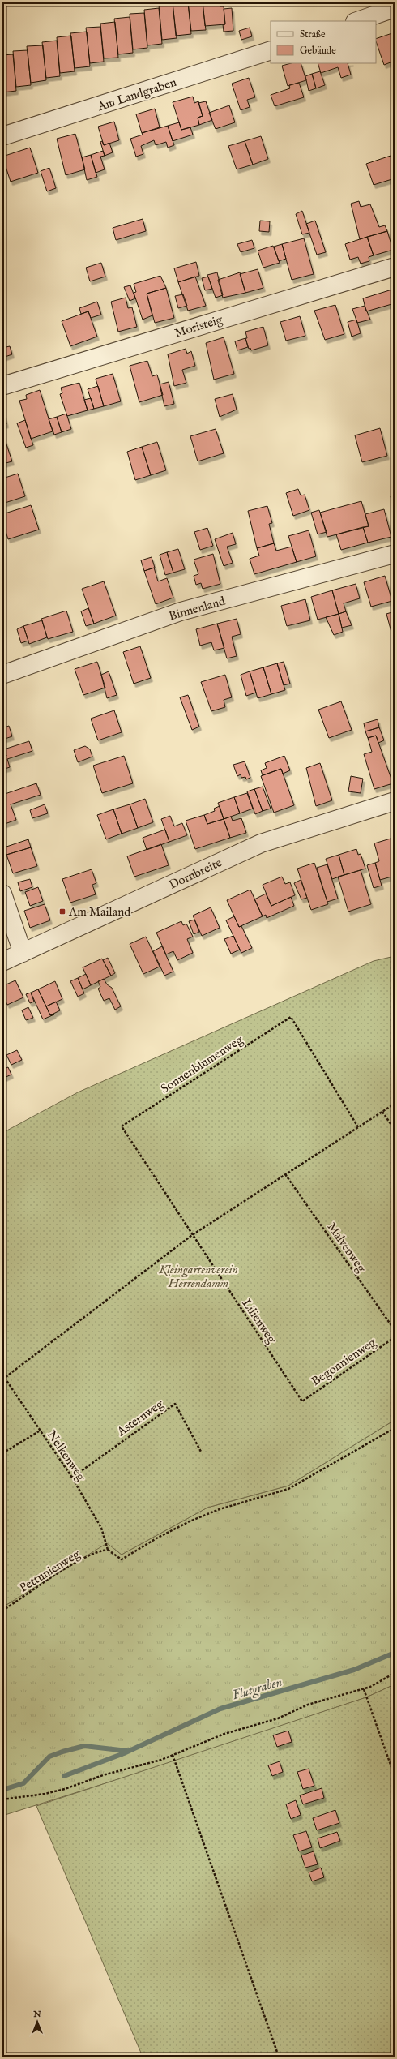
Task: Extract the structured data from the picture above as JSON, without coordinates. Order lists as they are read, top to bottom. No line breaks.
{"streets":{"street":["Am Landgraben","Moristeig","Binnenland","Dornbreite"],"path":["Sonnenblumenweg","Malvenweg","Lilienweg","Begonnienweg","Asternweg","Nelkenweg","Pettunienweg"]},"crossings":[["Sonnenblumenweg","Lilienweg"],["Lilienweg","Begonnienweg"],["Asternweg","Nelkenweg"],["Nelkenweg","Pettunienweg"]],"water":["Flutgraben"],"parks":["Kleingartenverein Herrendamm"],"places":{"transit":["Am Mailand"]},"legend":["Straße","Gebäude"],"north":"top"}
